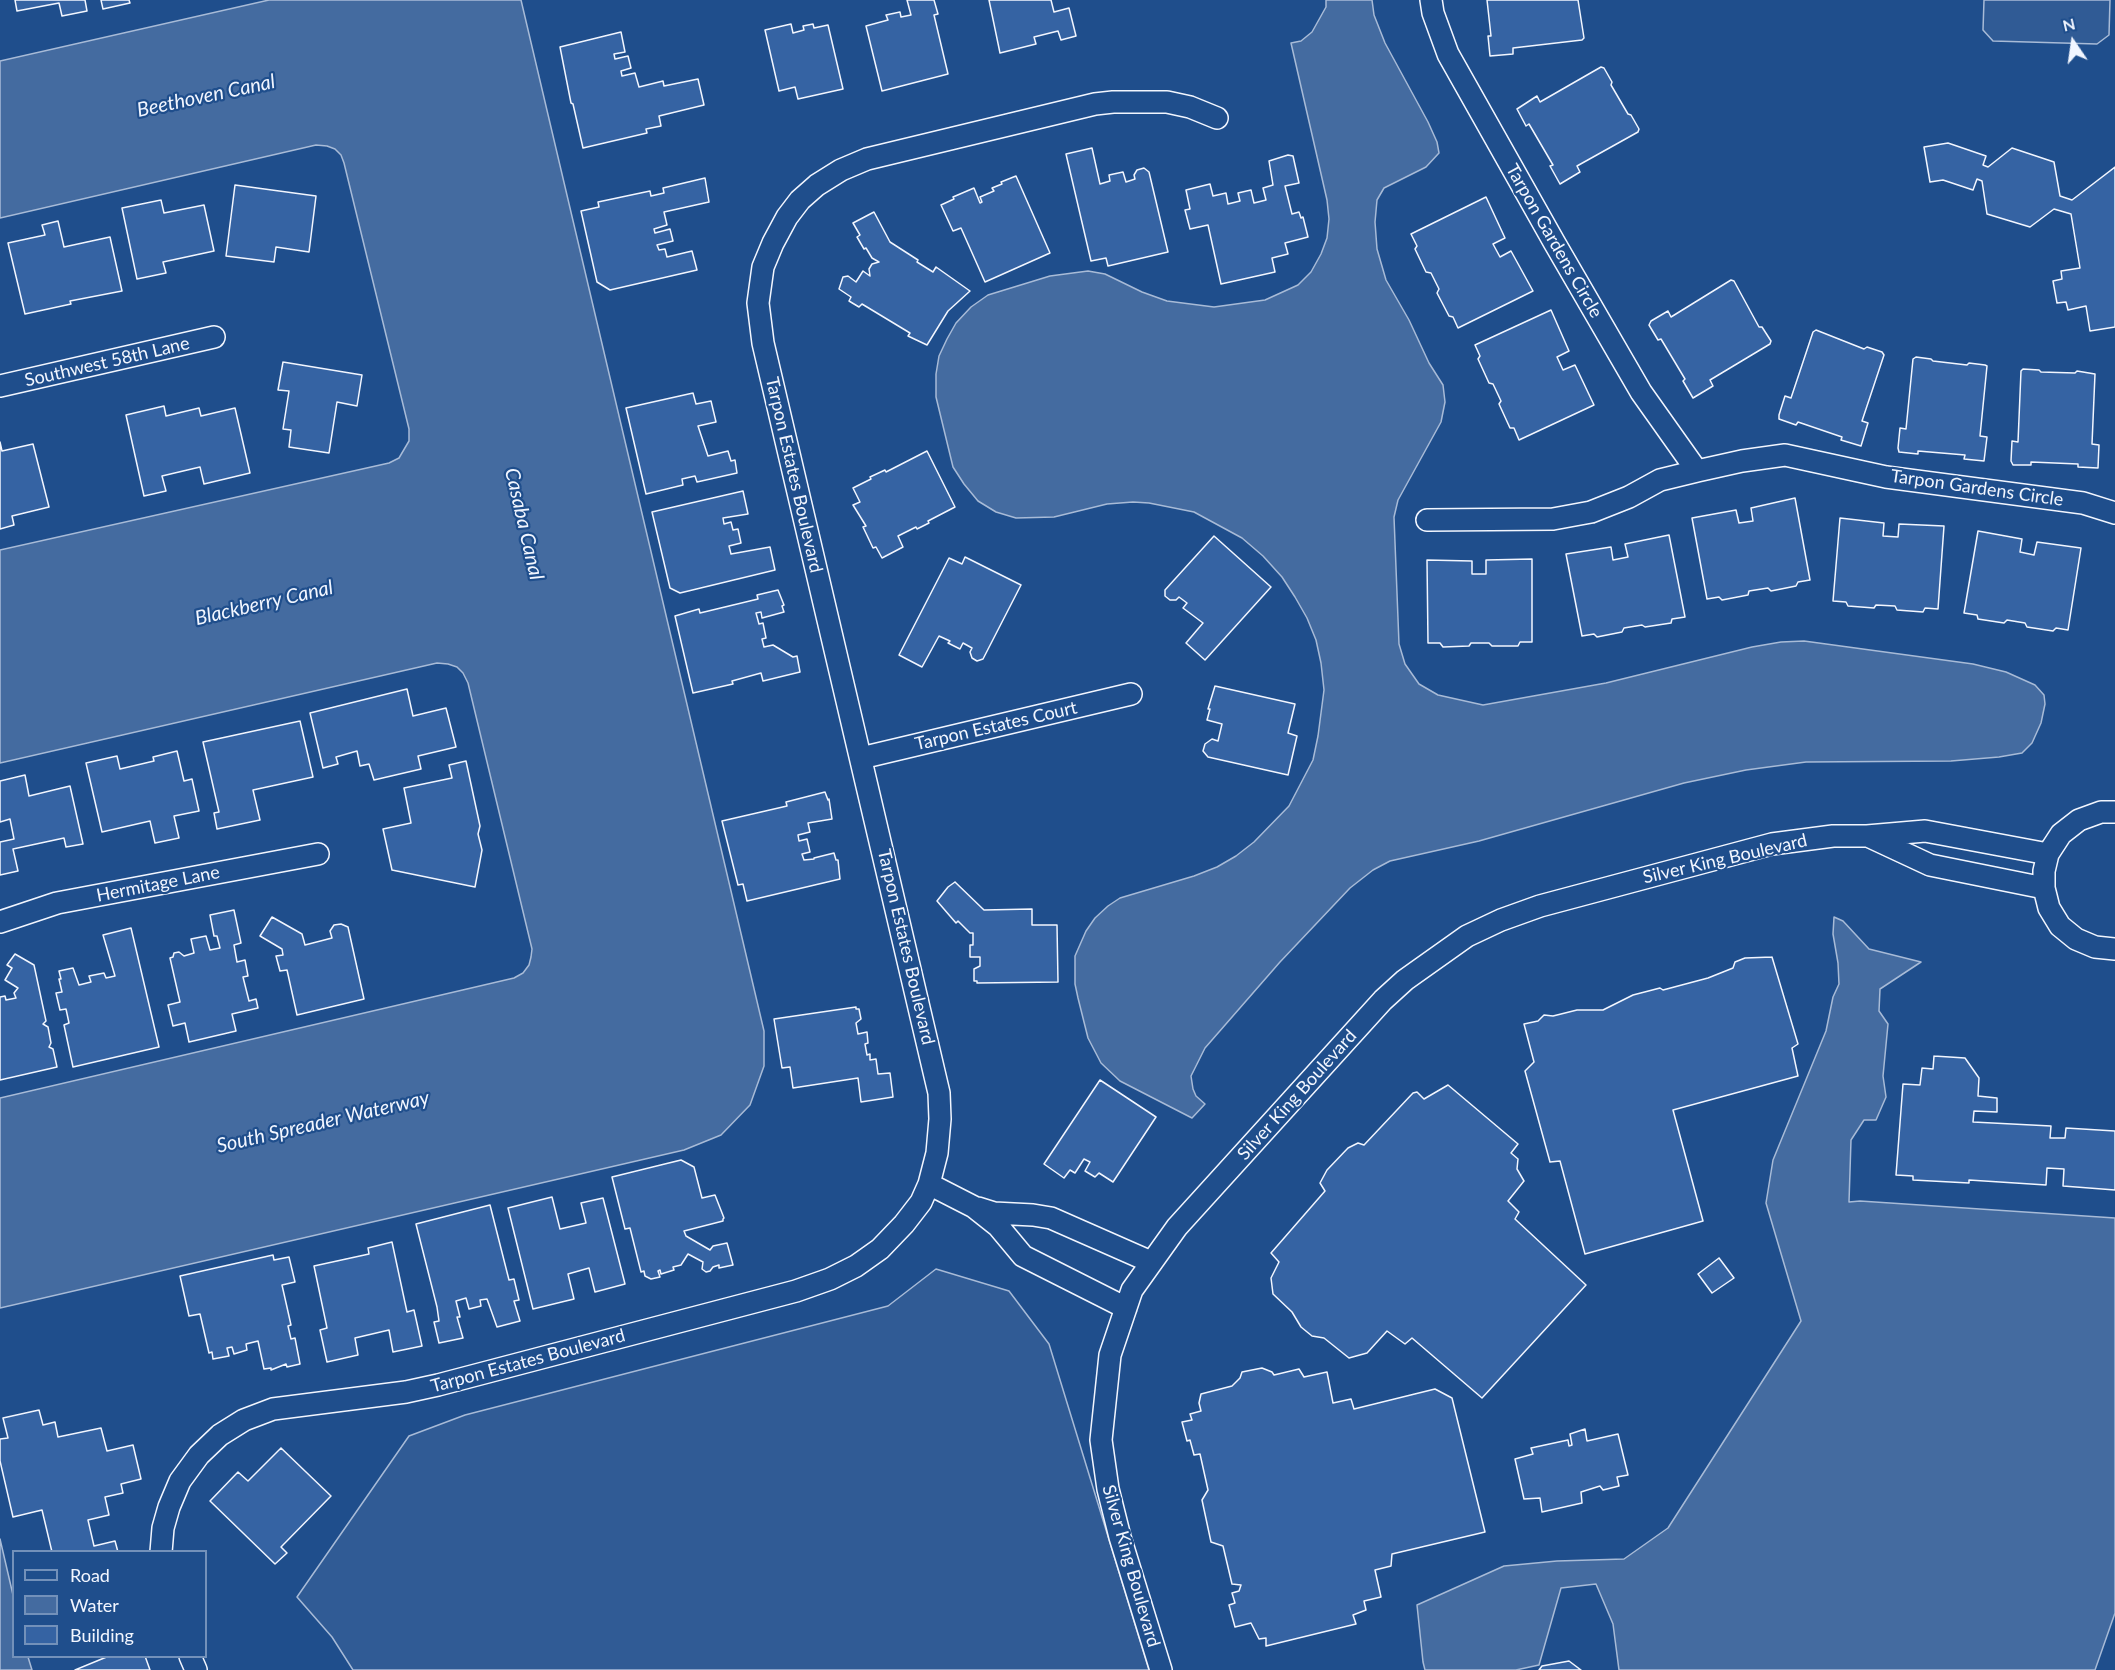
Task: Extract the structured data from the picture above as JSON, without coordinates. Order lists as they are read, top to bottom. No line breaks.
{"streets":{"street":["Tarpon Gardens Circle","Southwest 58th Lane","Tarpon Estates Boulevard","Tarpon Estates Court","Silver King Boulevard","Hermitage Lane"]},"crossings":[["Tarpon Estates Boulevard","Tarpon Estates Court"]],"water":["Beethoven Canal","Casaba Canal","Blackberry Canal","South Spreader Waterway"],"legend":["Road","Water","Building"],"north":"top"}
